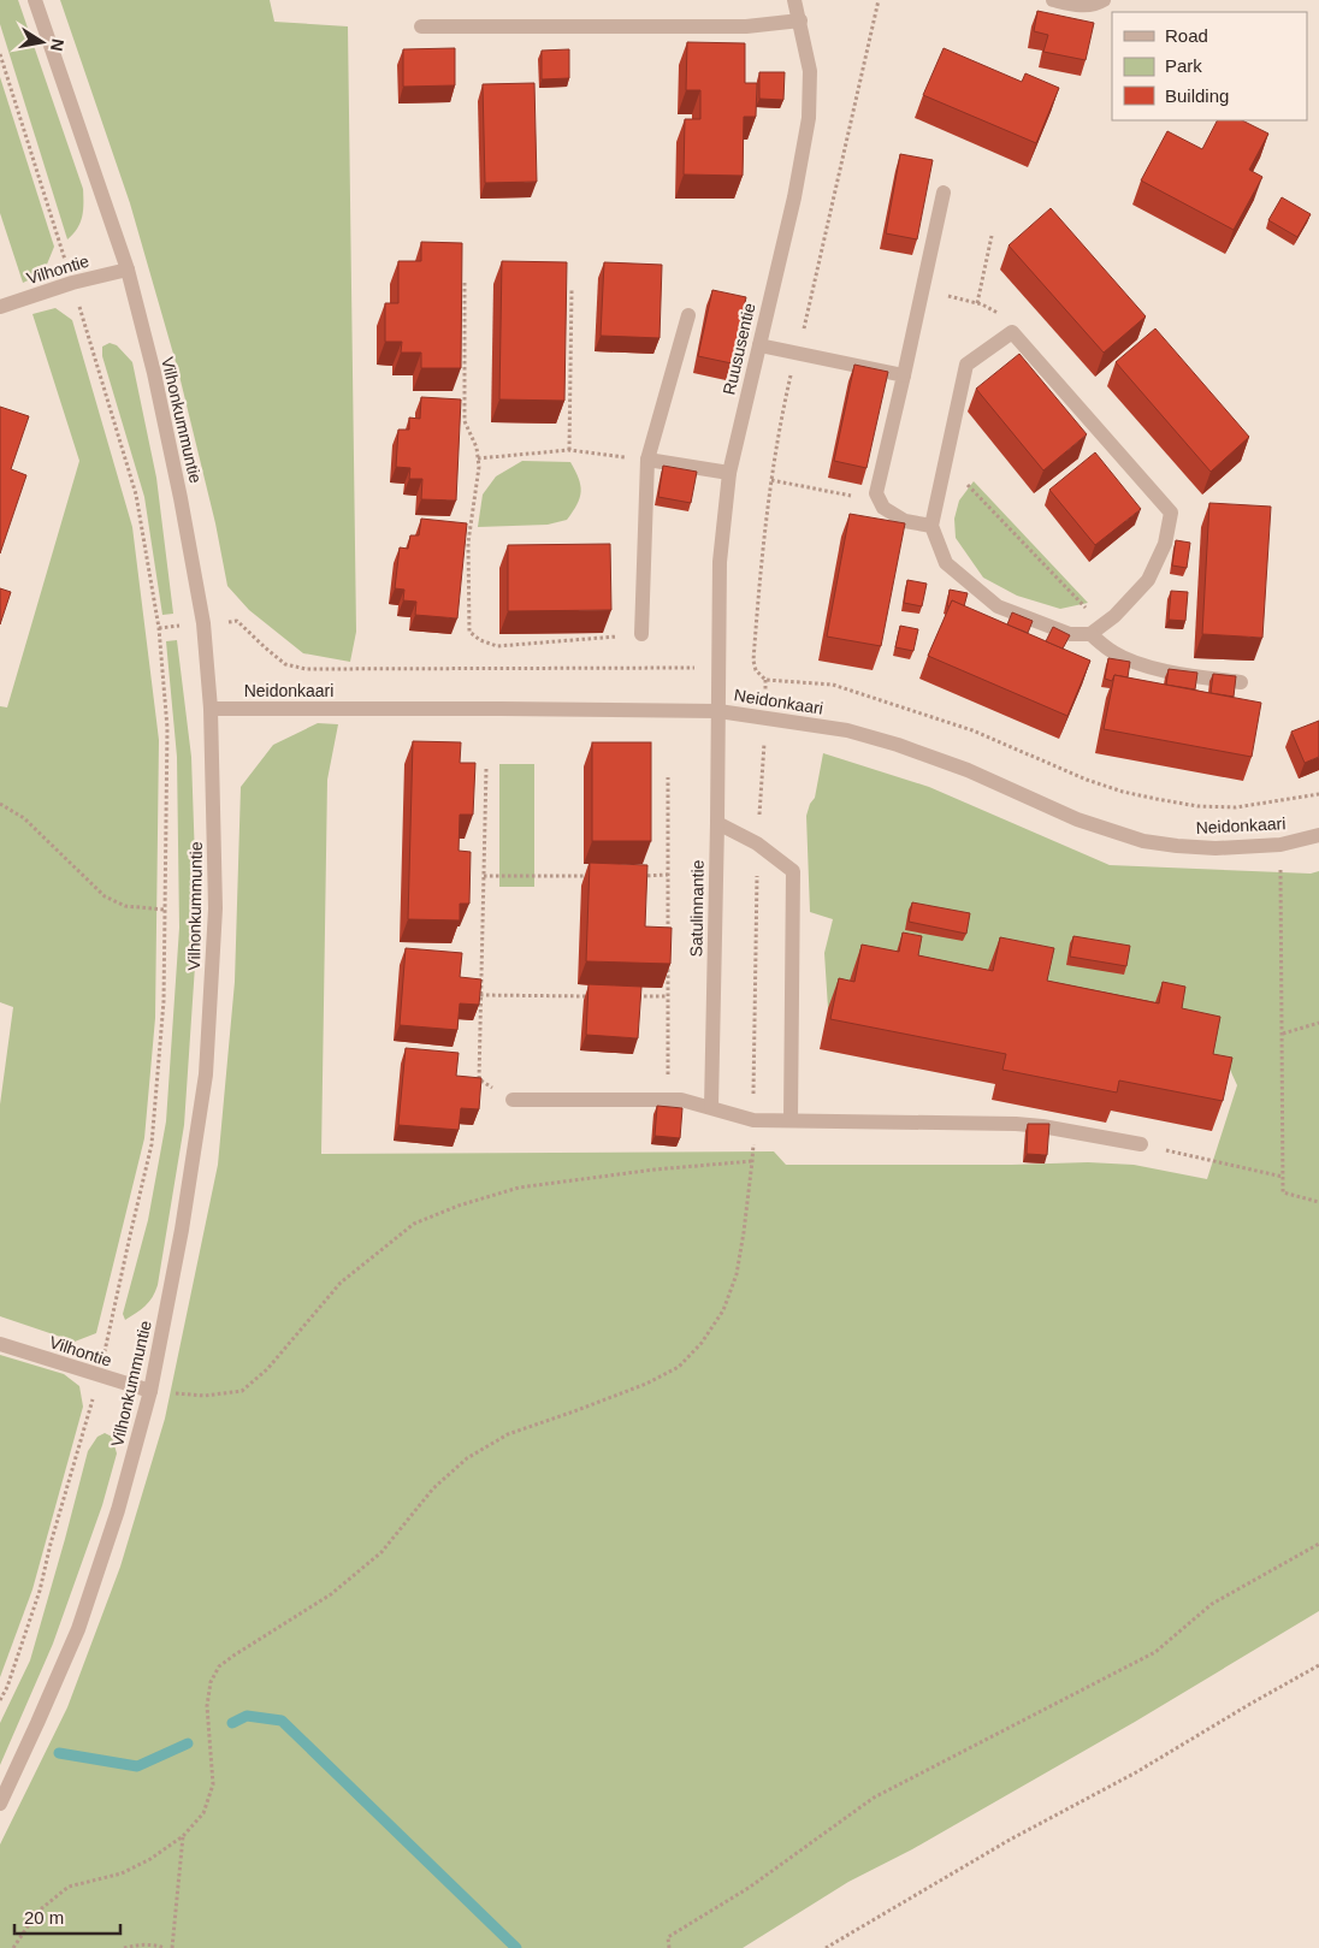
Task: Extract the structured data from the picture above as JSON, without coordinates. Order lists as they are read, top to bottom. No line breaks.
{"streets":{"street":["Vilhontie","Ruususentie","Vilhonkummuntie","Neidonkaari","Satulinnantie"]},"crossings":[["Vilhontie","Vilhonkummuntie"],["Ruususentie","Neidonkaari"],["Ruususentie","Satulinnantie"],["Vilhonkummuntie","Neidonkaari"],["Neidonkaari","Satulinnantie"]],"legend":["Road","Park","Building"],"scale_bar":"20 m","north":"right"}
